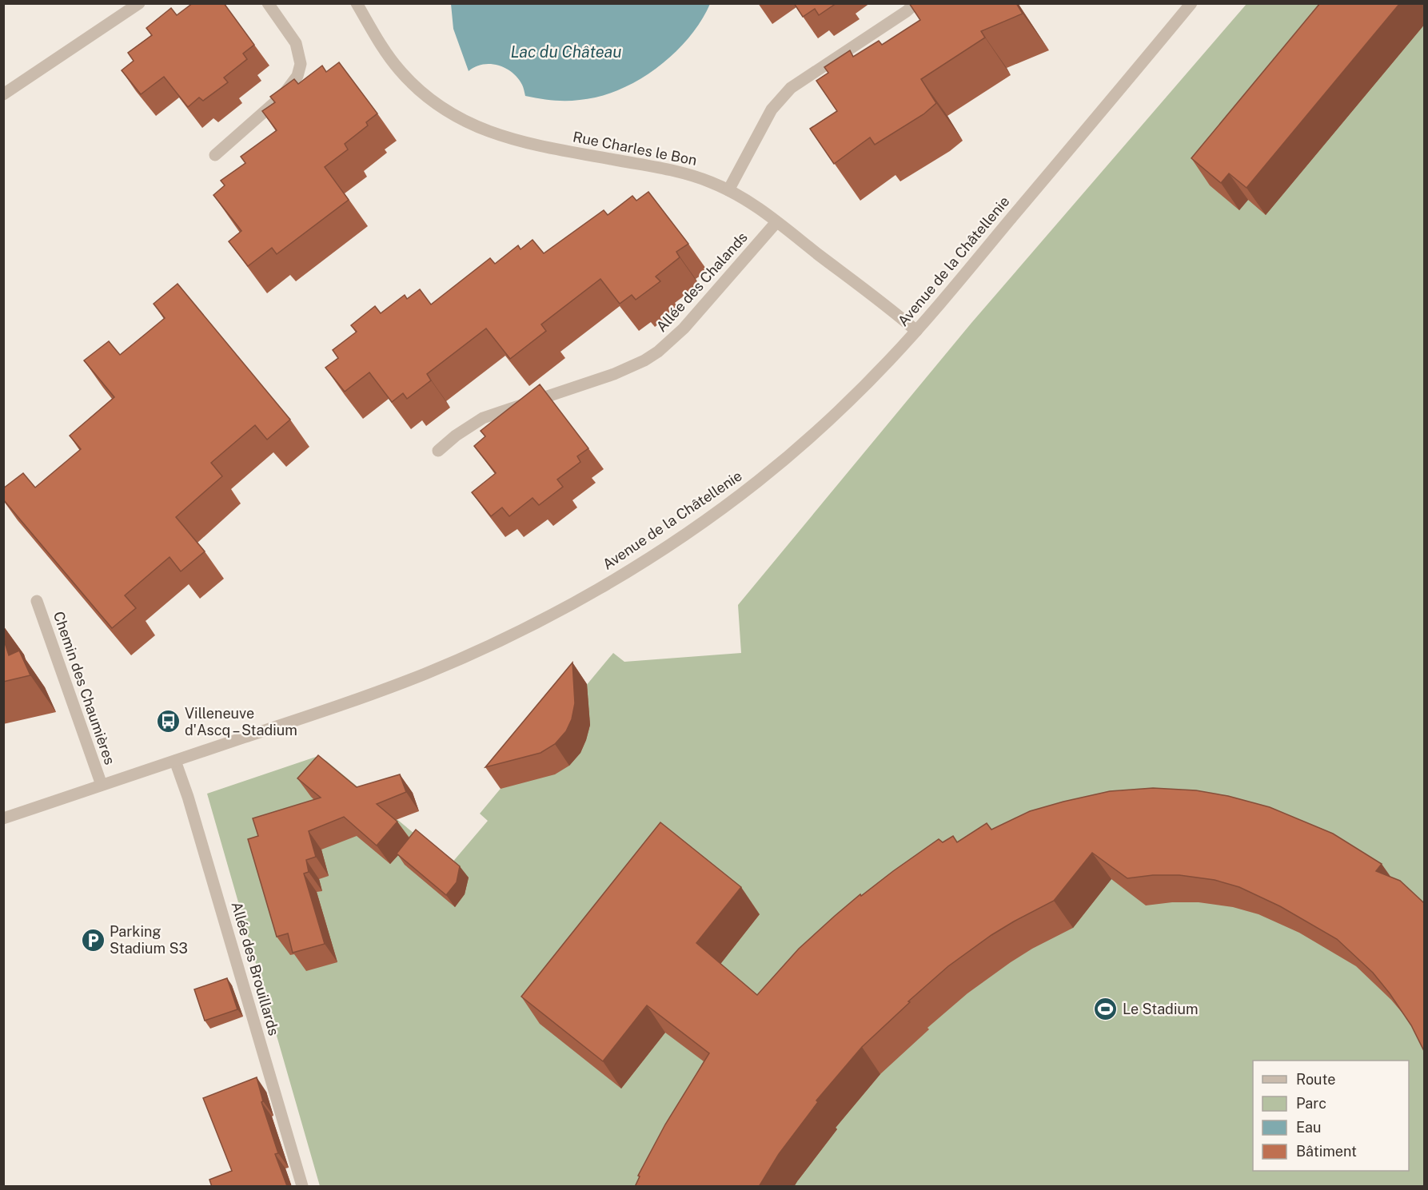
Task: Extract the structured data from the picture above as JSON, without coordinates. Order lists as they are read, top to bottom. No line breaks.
{"streets":{"street":["Rue Charles le Bon","Avenue de la Châtellenie","Allée des Chalands","Chemin des Chaumières","Allée des Brouillards"]},"crossings":[["Rue Charles le Bon","Avenue de la Châtellenie"],["Rue Charles le Bon","Allée des Chalands"],["Avenue de la Châtellenie","Chemin des Chaumières"],["Avenue de la Châtellenie","Allée des Brouillards"]],"water":["Lac du Château"],"places":{"bus stop":["Villeneuve d'Ascq – Stadium"],"parking":["Parking Stadium S3"],"sports":["Le Stadium"]},"legend":["Route","Parc","Eau","Bâtiment"]}
